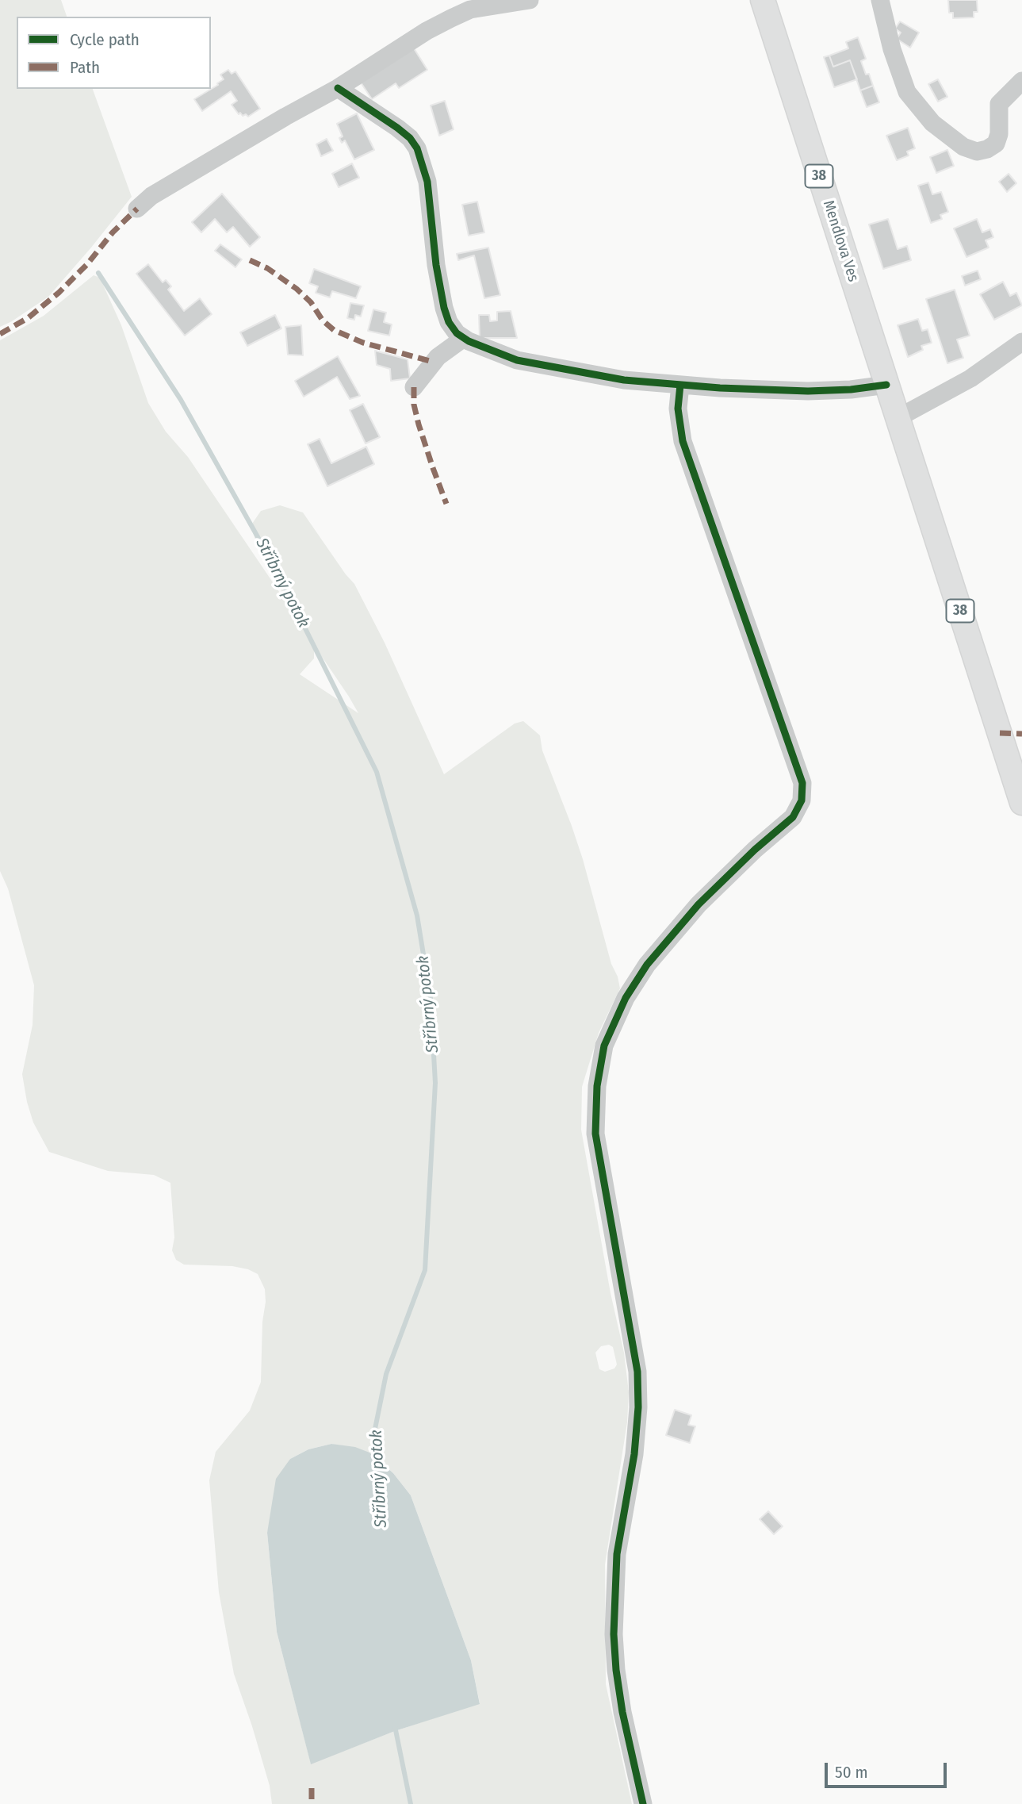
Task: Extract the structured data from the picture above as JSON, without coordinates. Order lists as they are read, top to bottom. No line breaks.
{"streets":{"main road":["38","Mendlova Ves"]},"crossings":[["38","Mendlova Ves"]],"water":["Stříbrný potok"],"legend":["Cycle path","Path"],"scale_bar":"50 m"}
